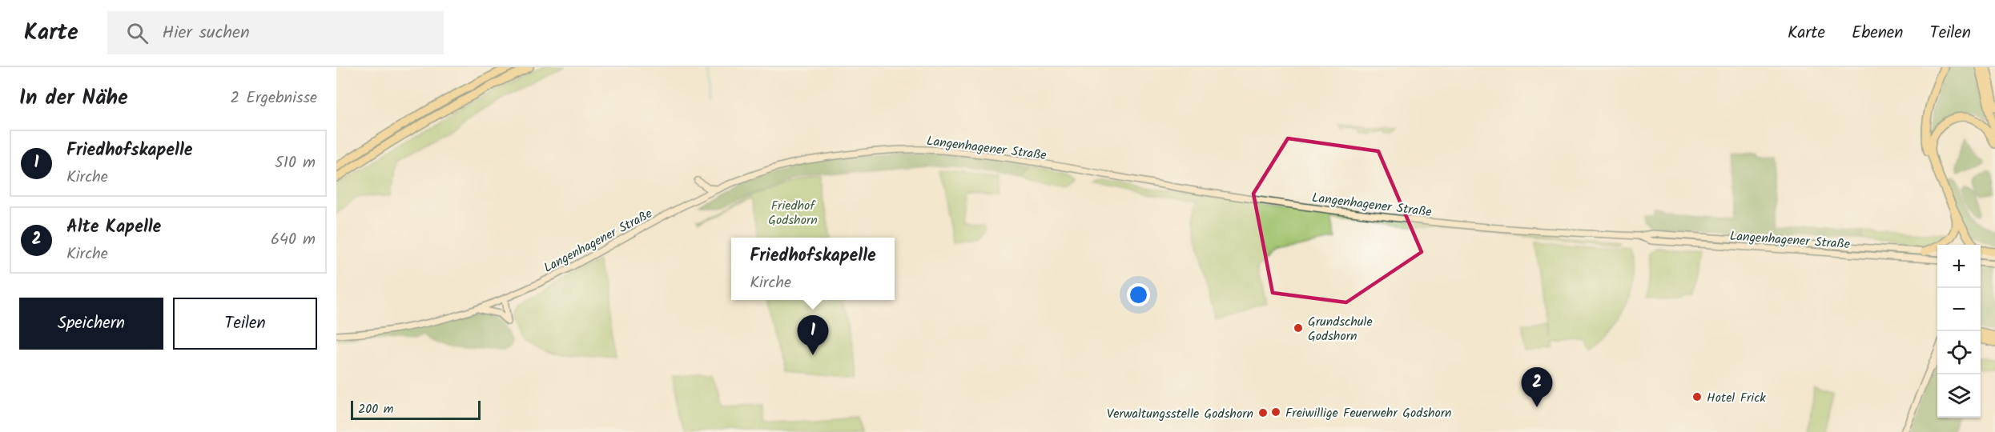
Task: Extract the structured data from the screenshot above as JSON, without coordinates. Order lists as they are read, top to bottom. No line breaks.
{"streets":{"main road":["Langenhagener Straße"]},"parks":["Friedhof Godshorn"],"places":["Grundschule Godshorn","Hotel Frick","Freiwillige Feuerwehr Godshorn","Verwaltungsstelle Godshorn"],"scale_bar":"200 m","page":{"header":"Karte","search":"Hier suchen","nav":["Karte","Ebenen","Teilen"],"heading":["In der Nähe","2 Ergebnisse"],"list":[{"mark":"1","name":"Friedhofskapelle","note":"Kirche","value":"510 m"},{"mark":"2","name":"Alte Kapelle","note":"Kirche","value":"640 m"}],"popup":["Friedhofskapelle","Kirche"],"map_buttons":["+","−"],"buttons":["Speichern","Teilen"],"pins":["1","2"],"scale":"200 m"}}
